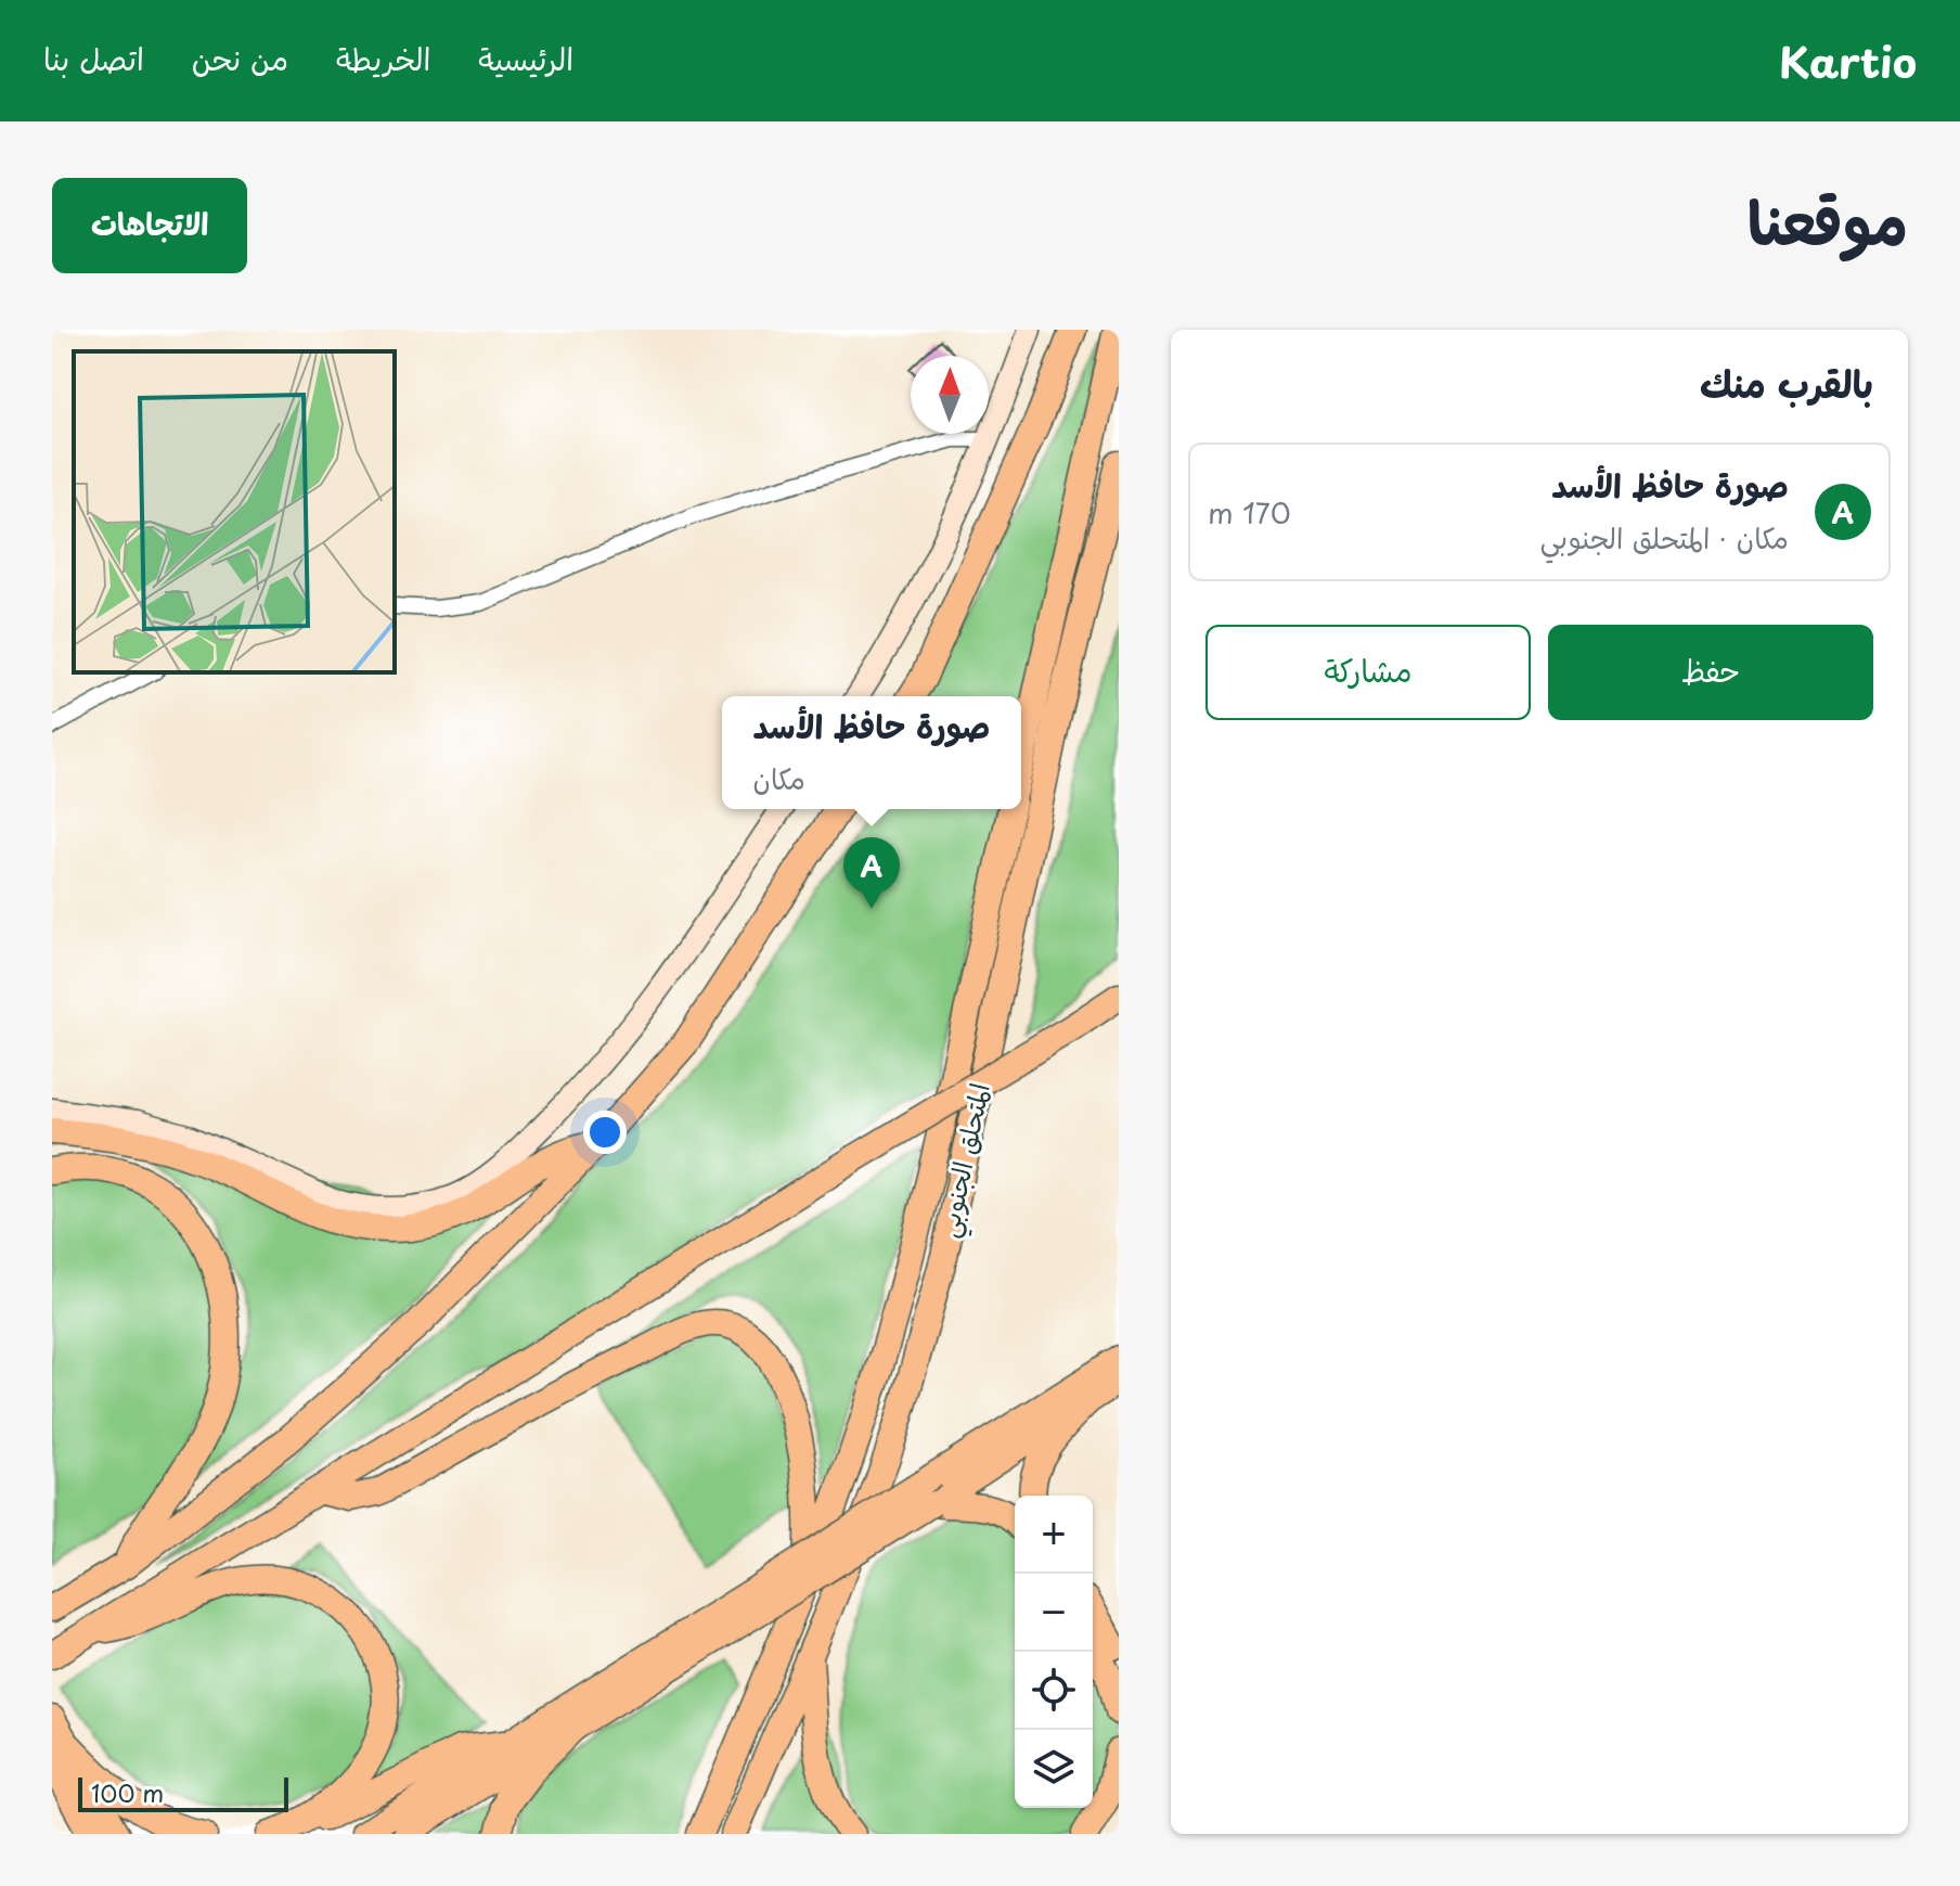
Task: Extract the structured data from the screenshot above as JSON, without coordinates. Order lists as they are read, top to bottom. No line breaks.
{"streets":{"highway":["المتحلق الجنوبي"]},"scale_bar":"100 m","north":"top","page":{"header":"Kartio","nav":["الرئيسية","الخريطة","من نحن","اتصل بنا"],"title":"موقعنا","buttons":["الاتجاهات",["حفظ","مشاركة"]],"heading":"بالقرب منك","list":[{"mark":"A","name":"صورة حافظ الأسد","note":"مكان · المتحلق الجنوبي","value":"170 m"}],"popup":["صورة حافظ الأسد","مكان"],"pins":"A","map_buttons":["+","−"],"scale":"100 m"}}
